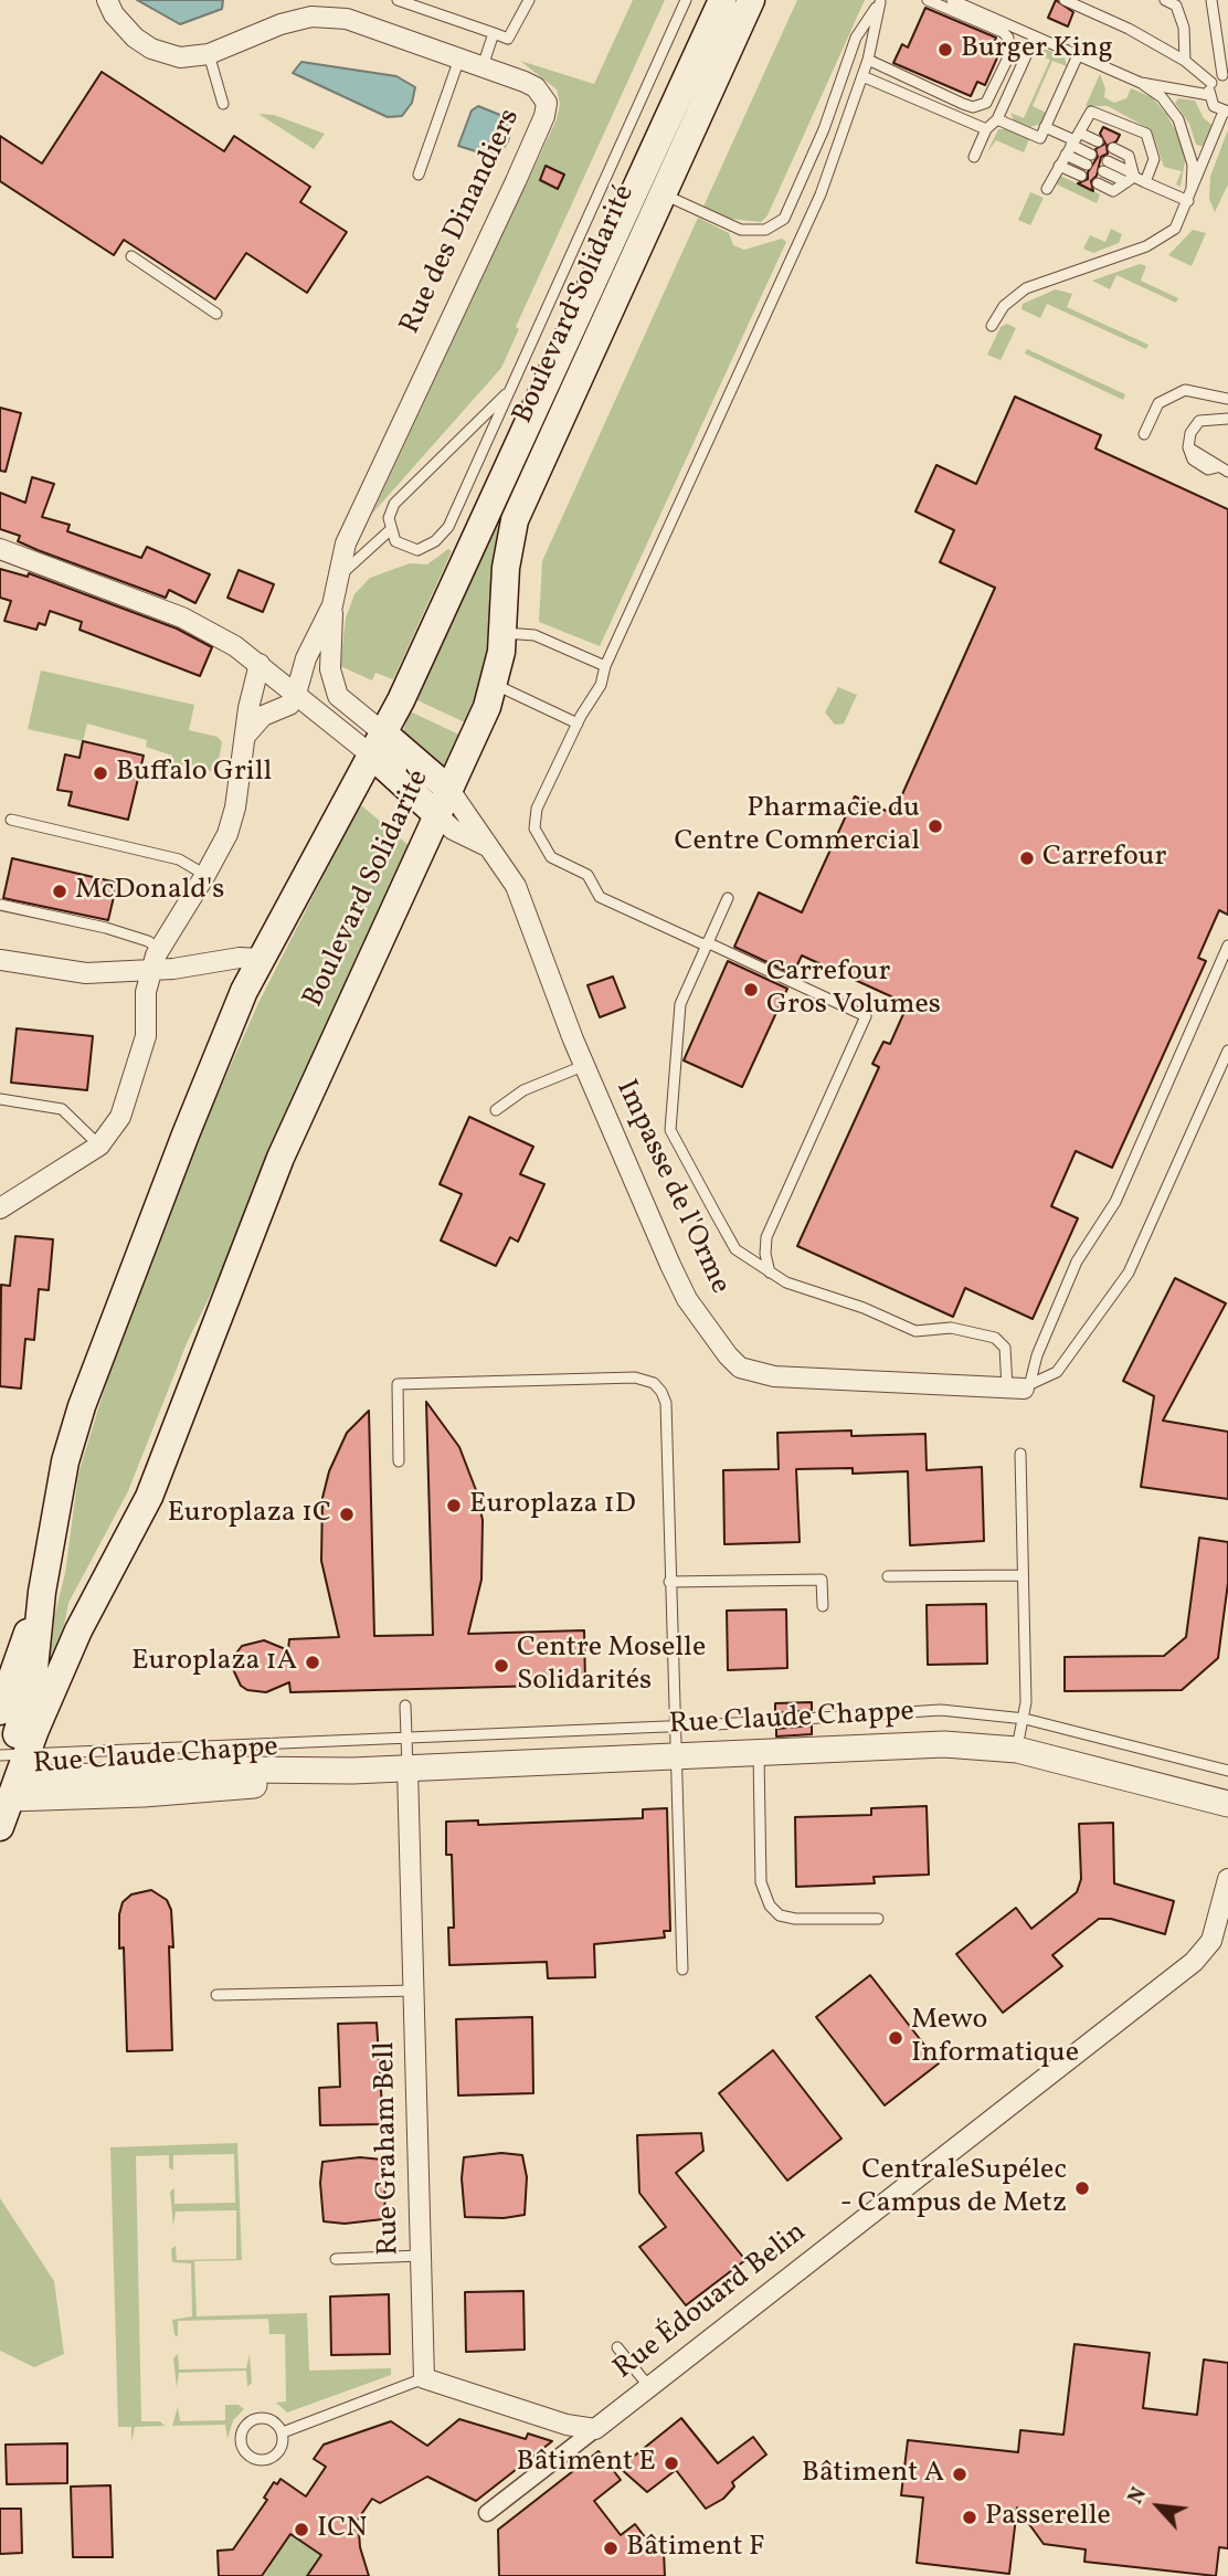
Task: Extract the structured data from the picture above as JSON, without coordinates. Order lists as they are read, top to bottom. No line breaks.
{"streets":{"main road":["Boulevard Solidarité"],"street":["Rue des Dinandiers","Impasse de l'Orme","Rue Claude Chappe","Rue Graham Bell","Rue Édouard Belin"]},"crossings":[["Rue des Dinandiers","Boulevard Solidarité"],["Boulevard Solidarité","Impasse de l'Orme"],["Boulevard Solidarité","Rue Claude Chappe"],["Rue Claude Chappe","Rue Graham Bell"]],"places":["Burger King","Buffalo Grill","Pharmacie du Centre Commercial","Carrefour","McDonald's","Carrefour Gros Volumes","Europlaza 1D","Europlaza 1C","Europlaza 1A","Centre Moselle Solidarités","Mewo Informatique","CentraleSupélec - Campus de Metz","Bâtiment E","Bâtiment A","Passerelle","ICN","Bâtiment F"],"north":"top left"}
